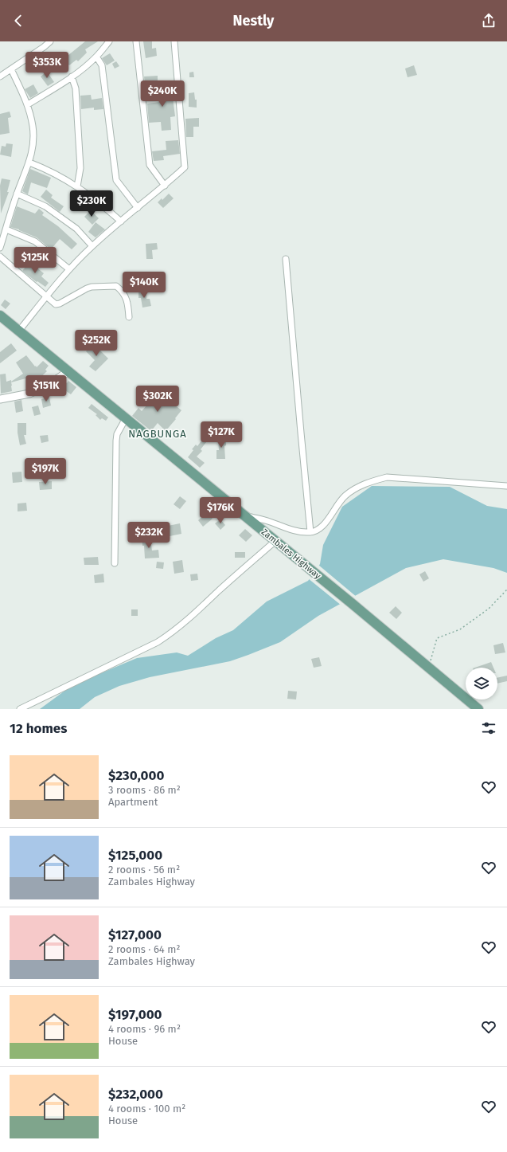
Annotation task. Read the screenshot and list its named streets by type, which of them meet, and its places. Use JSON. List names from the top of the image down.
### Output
{
  "streets": {
    "main road": ["Zambales Highway"]
  },
  "districts": ["NAGBUNGA"],
  "page": {
    "header": "Nestly",
    "price": [
      "$353K",
      "$240K",
      "$230K",
      "$125K",
      "$140K",
      "$252K",
      "$151K",
      "$302K",
      "$127K",
      "$197K",
      "$176K",
      "$232K"
    ],
    "heading": "12 homes",
    "list": [
      {
        "name": "$230,000",
        "note": "3 rooms · 86 m² · Apartment"
      },
      {
        "name": "$125,000",
        "note": "2 rooms · 56 m² · Zambales Highway"
      },
      {
        "name": "$127,000",
        "note": "2 rooms · 64 m² · Zambales Highway"
      },
      {
        "name": "$197,000",
        "note": "4 rooms · 96 m² · House"
      },
      {
        "name": "$232,000",
        "note": "4 rooms · 100 m² · House"
      }
    ]
  }
}
